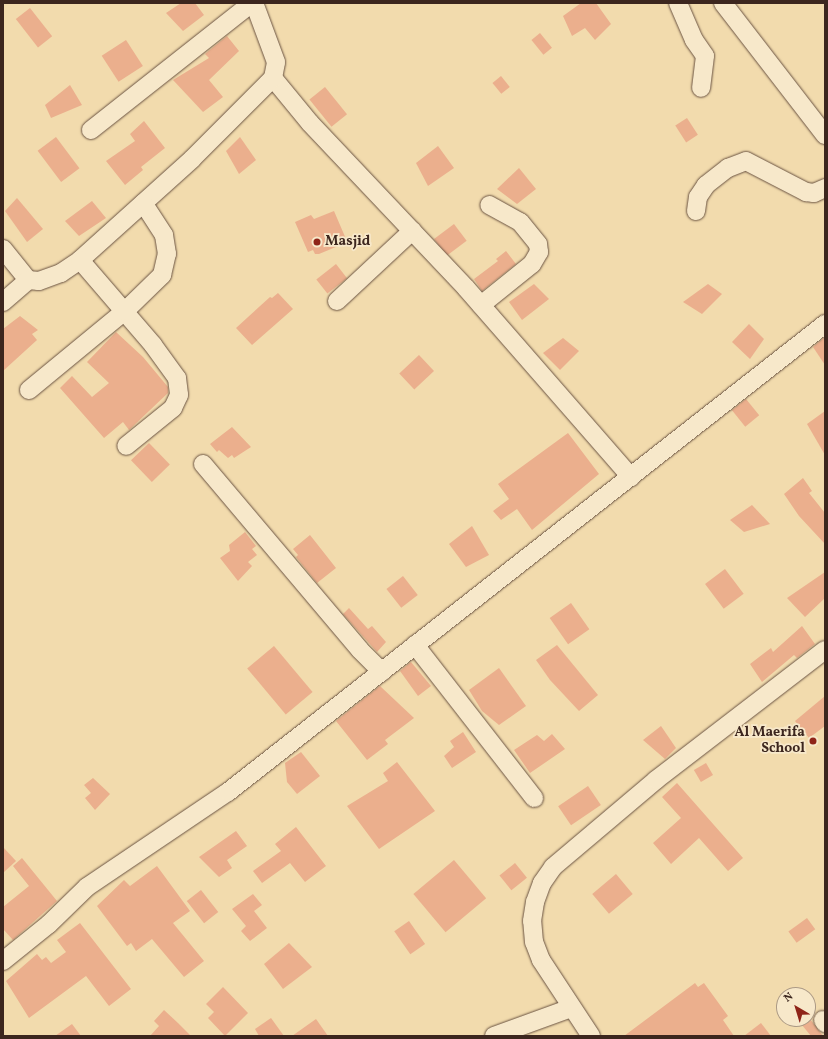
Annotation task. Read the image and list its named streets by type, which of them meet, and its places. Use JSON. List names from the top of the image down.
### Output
{
  "places": ["Masjid", "Al Maerifa School"],
  "north": "top left"
}
